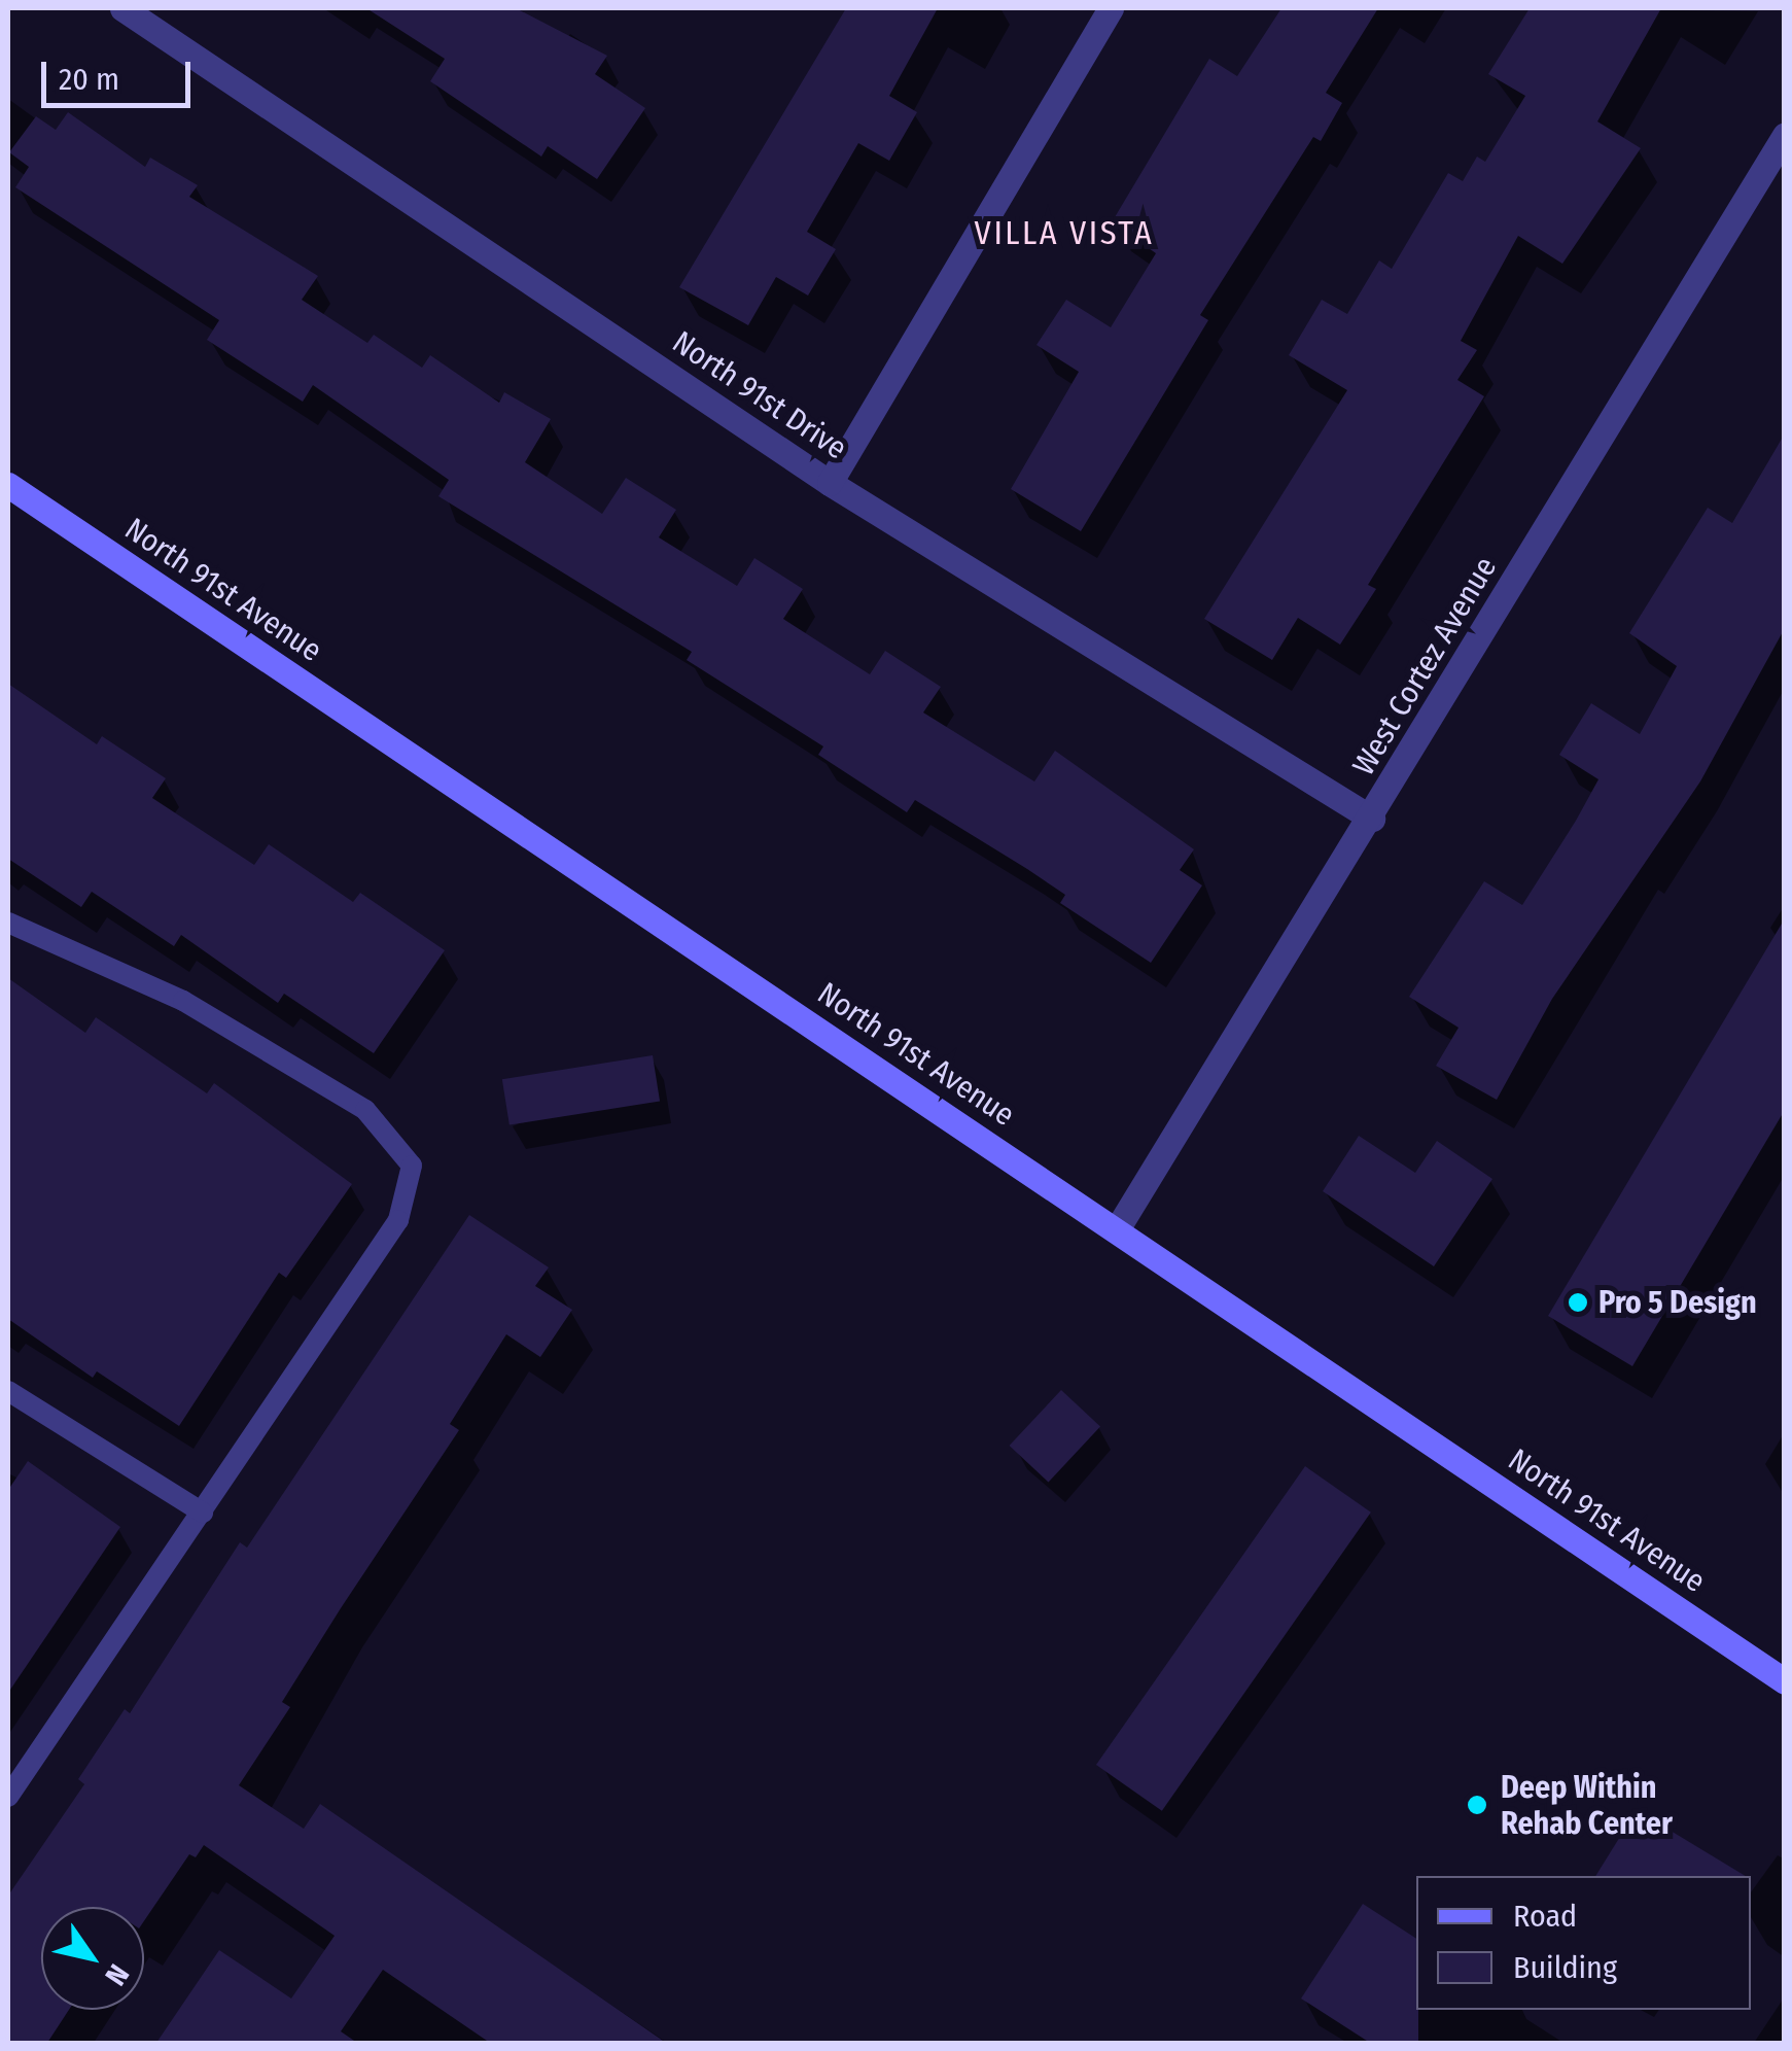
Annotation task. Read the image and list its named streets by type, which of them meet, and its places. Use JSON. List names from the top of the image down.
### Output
{
  "streets": {
    "main road": ["North 91st Avenue"],
    "street": ["North 91st Drive", "West Cortez Avenue"]
  },
  "crossings": [
    ["North 91st Drive", "West Cortez Avenue"],
    ["North 91st Avenue", "West Cortez Avenue"]
  ],
  "districts": ["VILLA VISTA"],
  "places": ["Pro 5 Design", "Deep Within Rehab Center"],
  "legend": ["Road", "Building"],
  "scale_bar": "20 m",
  "north": "bottom right"
}
